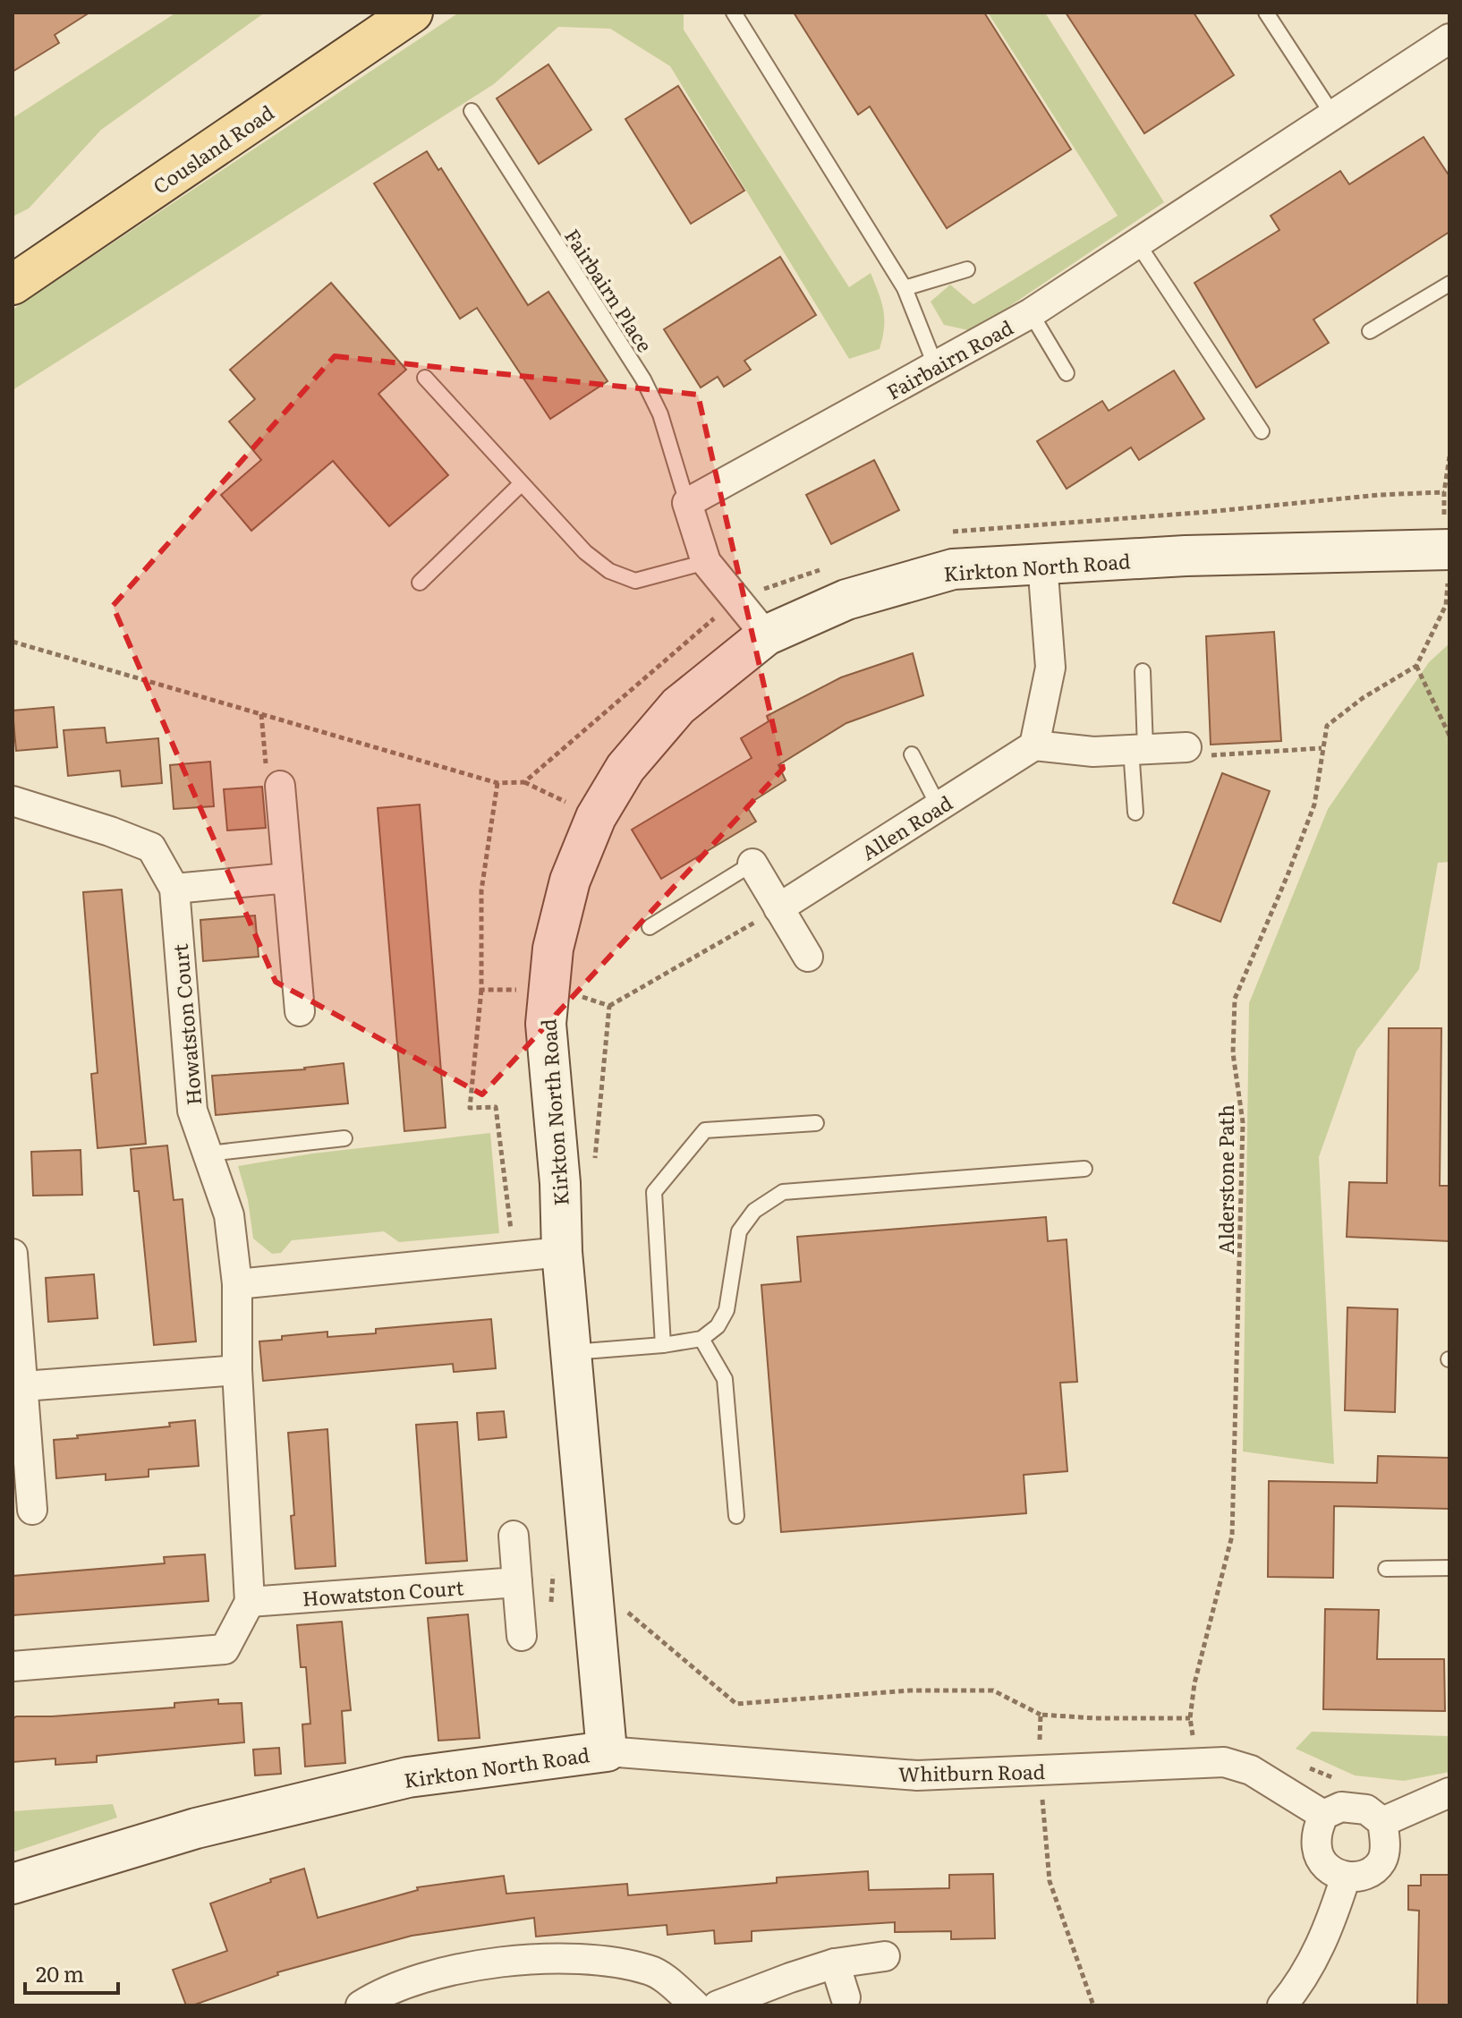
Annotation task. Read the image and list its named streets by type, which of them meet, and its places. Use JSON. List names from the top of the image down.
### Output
{
  "streets": {
    "main road": ["Cousland Road", "Kirkton North Road"],
    "street": [
      "Fairbairn Road",
      "Allen Road",
      "Howatston Court",
      "Whitburn Road"
    ],
    "lane": ["Fairbairn Place"],
    "path": ["Alderstone Path"]
  },
  "crossings": [
    ["Fairbairn Place", "Fairbairn Road"],
    ["Kirkton North Road", "Whitburn Road"],
    ["Alderstone Path", "Whitburn Road"]
  ],
  "scale_bar": "20 m"
}
